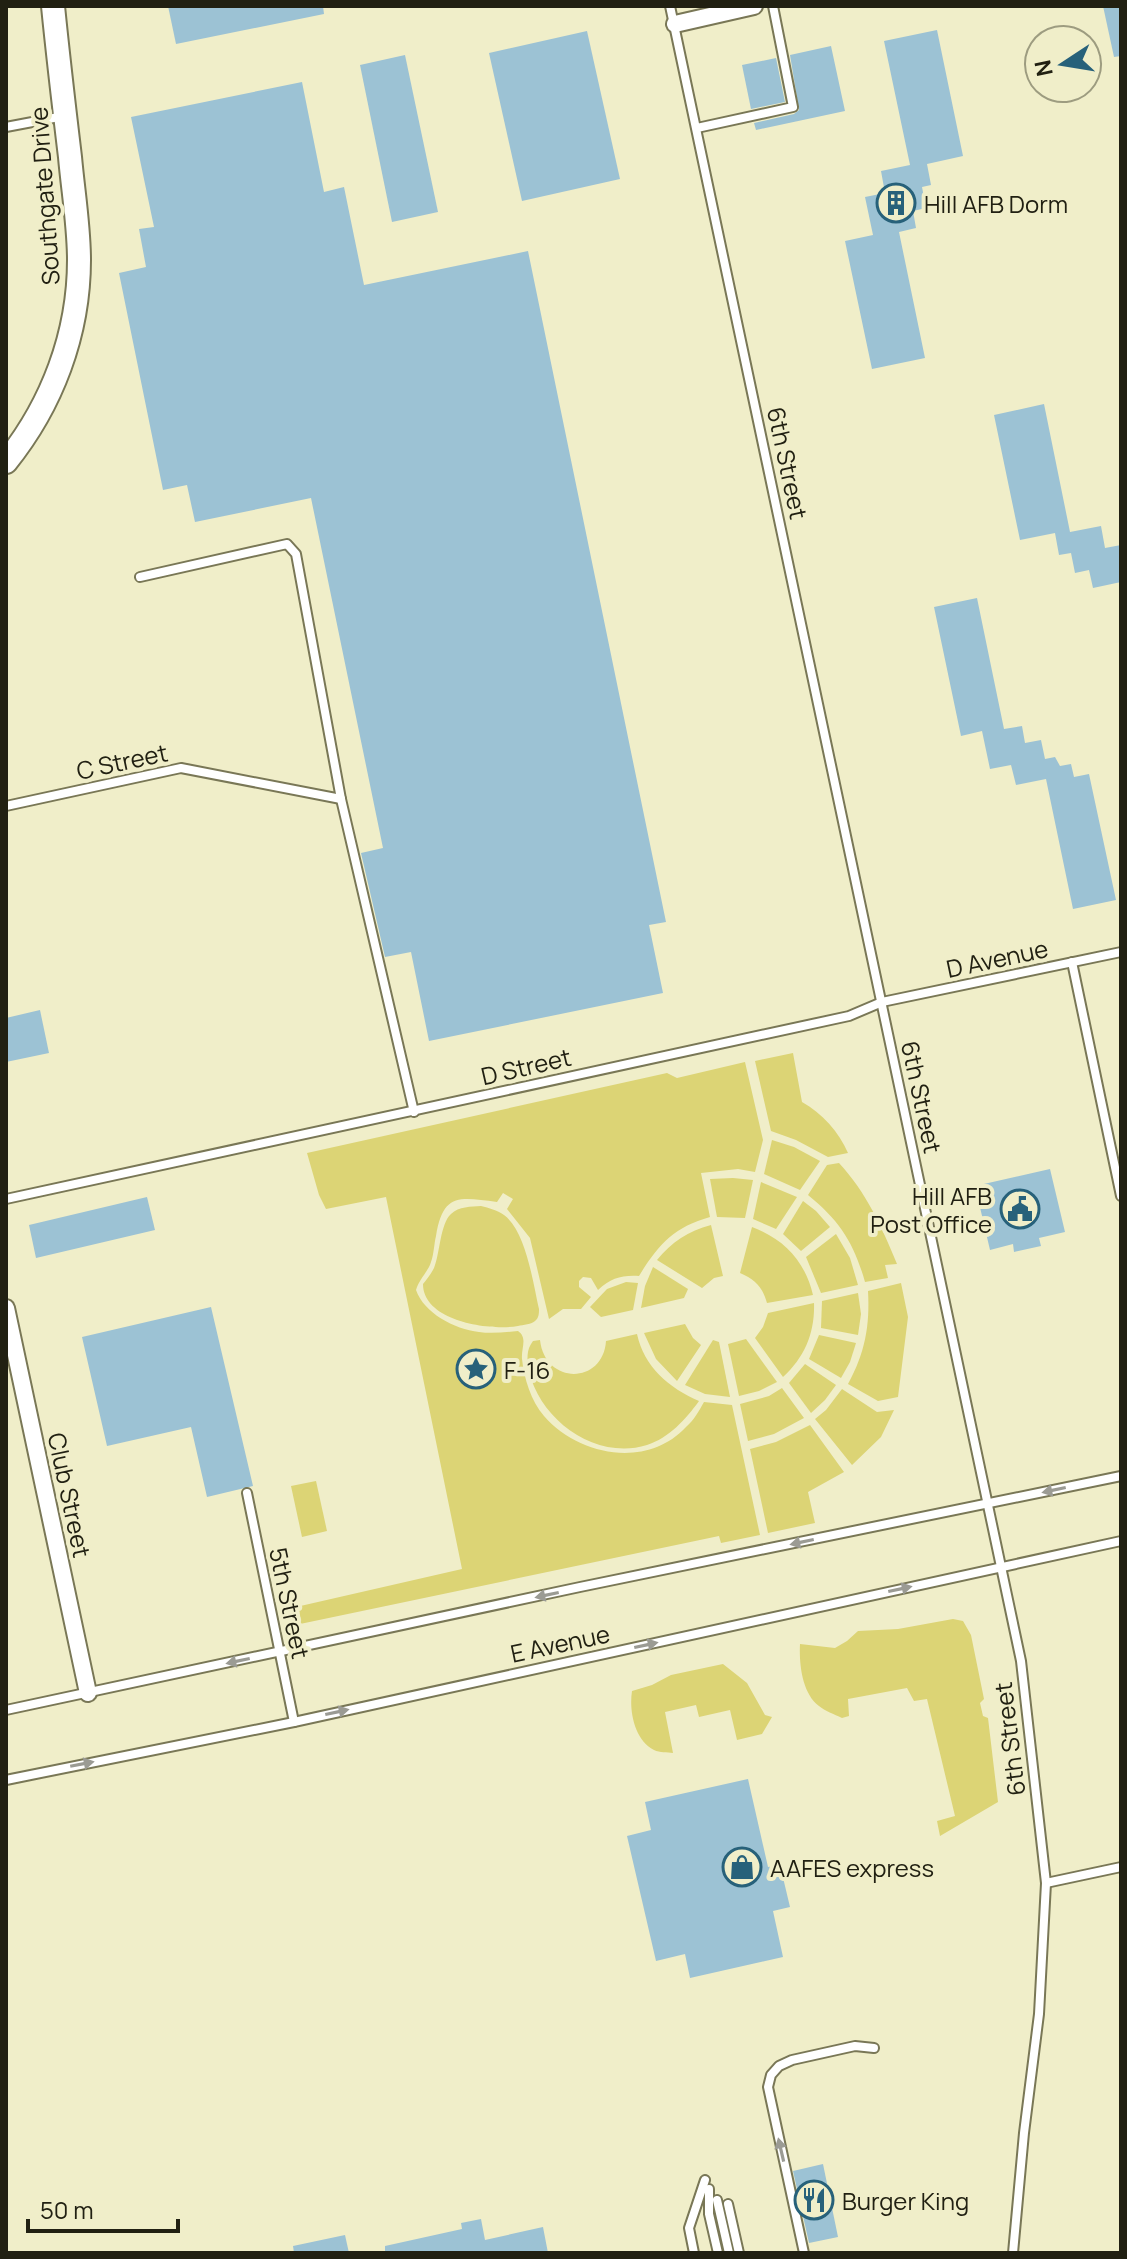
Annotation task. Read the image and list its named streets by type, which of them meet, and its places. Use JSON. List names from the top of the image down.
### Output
{
  "streets": {
    "main road": ["Southgate Drive"],
    "street": ["Club Street"],
    "lane": [
      "6th Street",
      "C Street",
      "D Avenue",
      "D Street",
      "5th Street",
      "E Avenue"
    ]
  },
  "crossings": [
    ["6th Street", "D Avenue"],
    ["6th Street", "D Street"],
    ["6th Street", "E Avenue"],
    ["D Avenue", "D Street"],
    ["Club Street", "E Avenue"],
    ["5th Street", "E Avenue"]
  ],
  "places": {
    "building": ["Hill AFB Dorm"],
    "public building": ["Hill AFB Post Office"],
    "place": ["F-16"],
    "shop": ["AAFES express"],
    "restaurant": ["Burger King"]
  },
  "scale_bar": "50 m",
  "north": "left"
}
